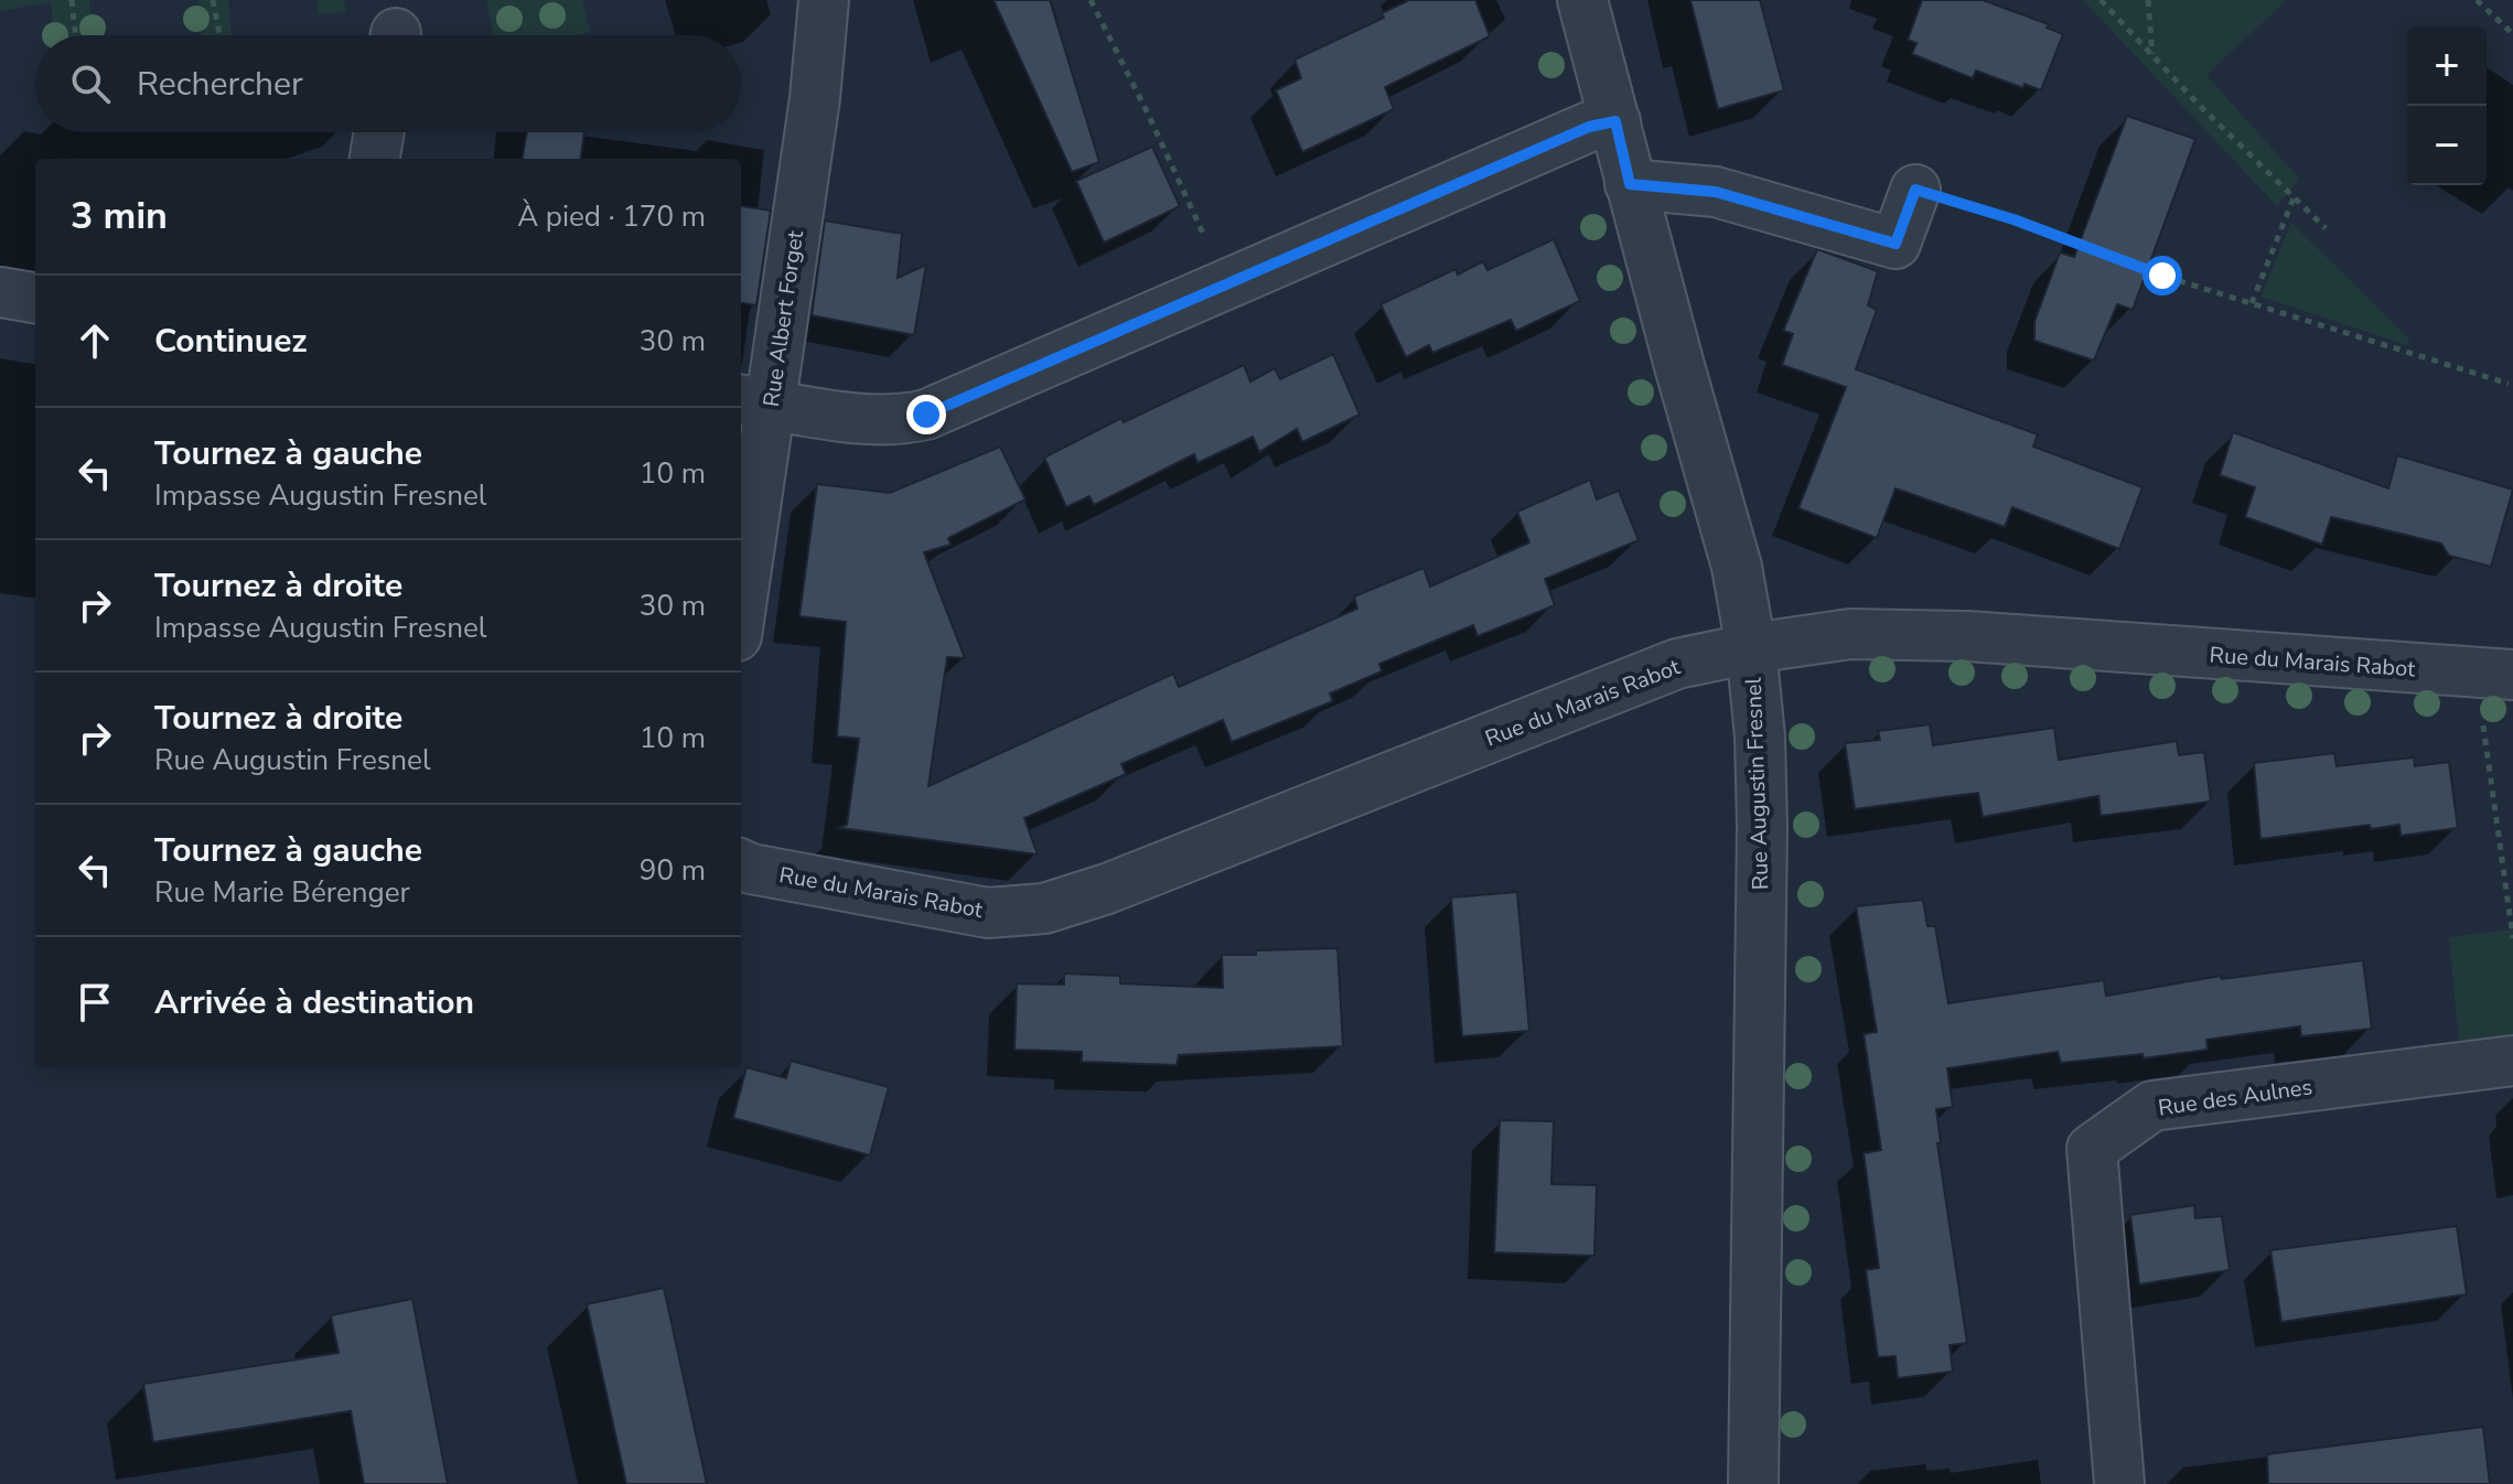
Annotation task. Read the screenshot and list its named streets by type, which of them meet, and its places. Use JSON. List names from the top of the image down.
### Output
{
  "streets": {
    "street": [
      "Rue Albert Forget",
      "Rue du Marais Rabot",
      "Rue Augustin Fresnel",
      "Rue des Aulnes"
    ]
  },
  "crossings": [
    ["Rue du Marais Rabot", "Rue Augustin Fresnel"]
  ],
  "page": {
    "map_buttons": ["+", "−"],
    "search": "Rechercher",
    "heading": ["3 min", "À pied · 170 m"],
    "list": [
      ["Continuez", "30 m"],
      ["Tournez à gauche", "Impasse Augustin Fresnel", "10 m"],
      ["Tournez à droite", "Impasse Augustin Fresnel", "30 m"],
      ["Tournez à droite", "Rue Augustin Fresnel", "10 m"],
      ["Tournez à gauche", "Rue Marie Bérenger", "90 m"],
      "Arrivée à destination"
    ]
  }
}
